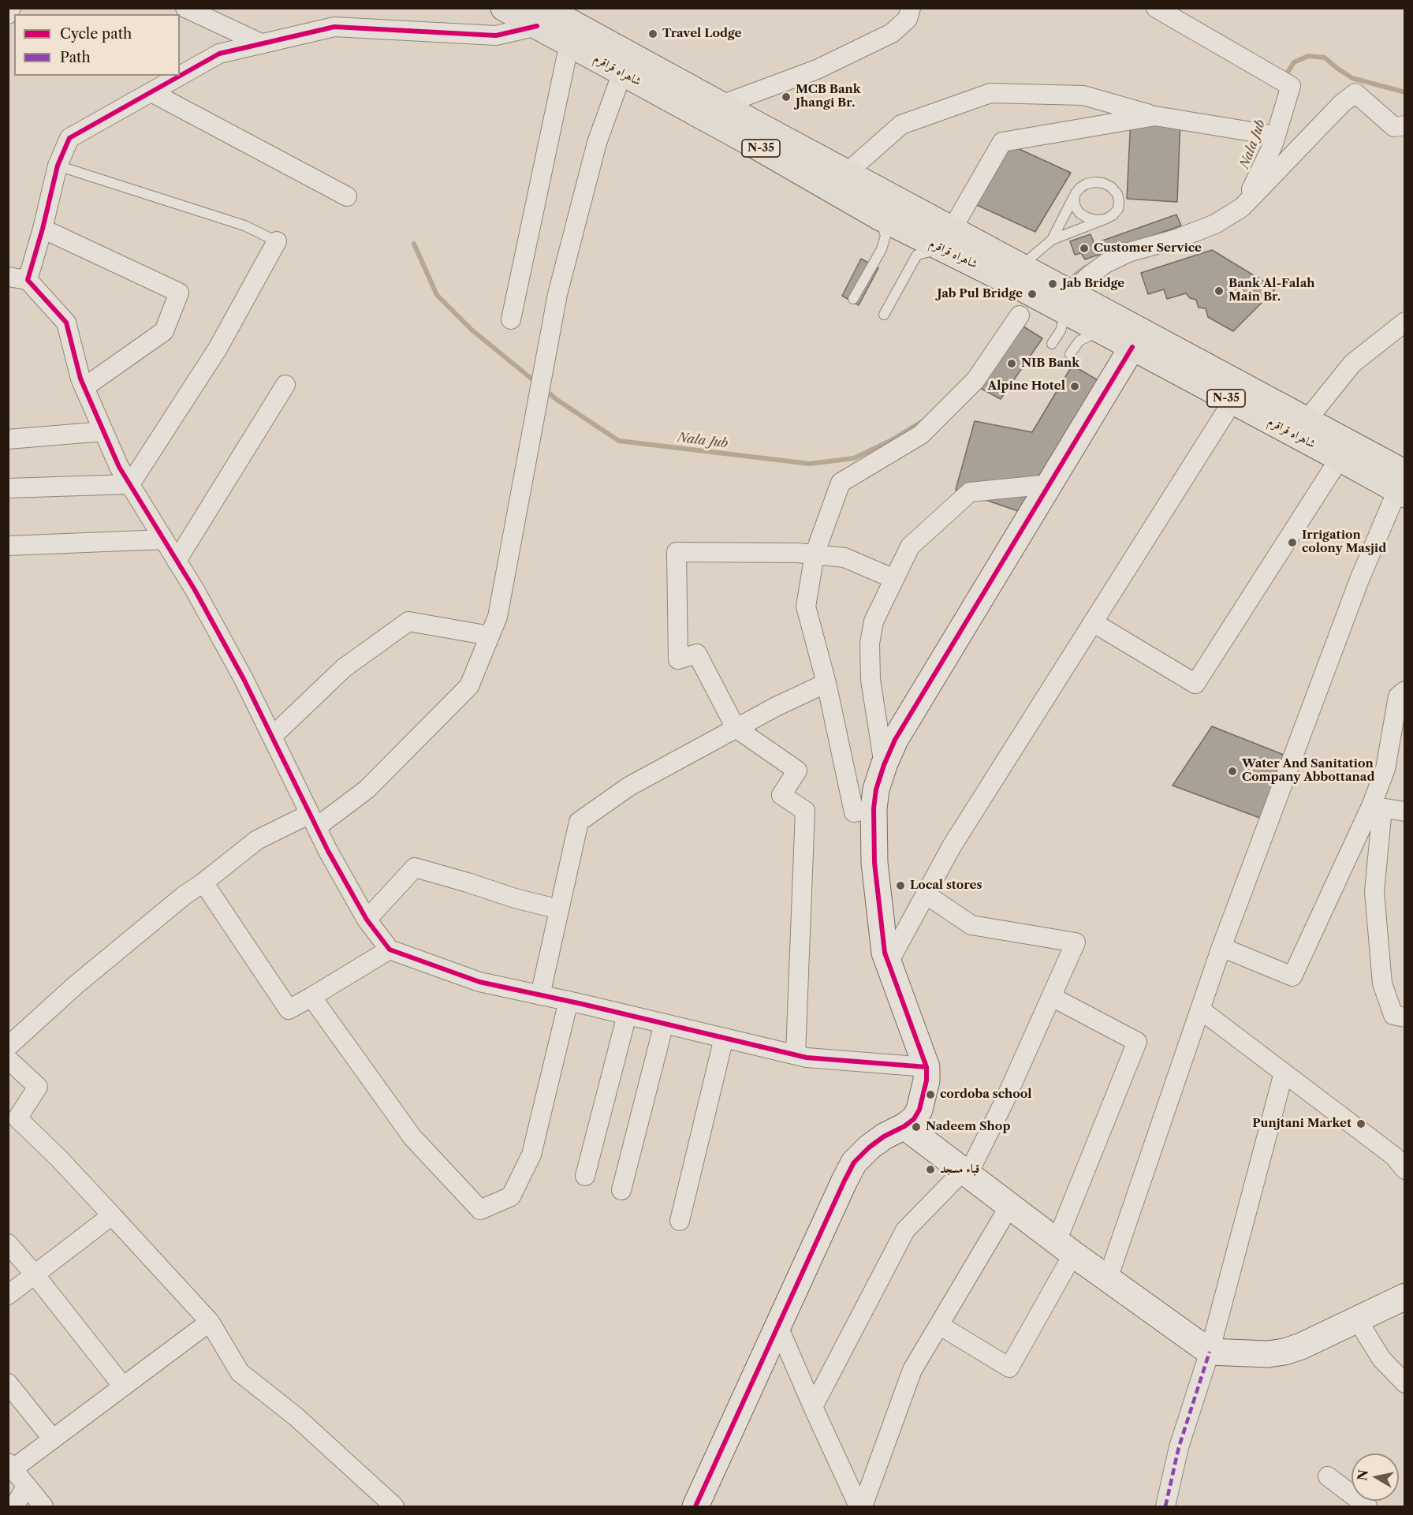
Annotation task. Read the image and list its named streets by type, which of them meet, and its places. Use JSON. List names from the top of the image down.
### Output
{
  "streets": {
    "highway": ["شاہراہ قراقرم", "N-35"]
  },
  "water": ["Nala Jub"],
  "places": [
    "Travel Lodge",
    "MCB Bank Jhangi Br.",
    "Customer Service",
    "Jab Bridge",
    "Bank Al-Falah Main Br.",
    "Jab Pul Bridge",
    "NIB Bank",
    "Alpine Hotel",
    "Irrigation colony Masjid",
    "Water And Sanitation Company Abbottanad",
    "Local stores",
    "cordoba school",
    "Punjtani Market",
    "Nadeem Shop",
    "قباء مسجد"
  ],
  "legend": ["Cycle path", "Path"],
  "north": "left"
}
